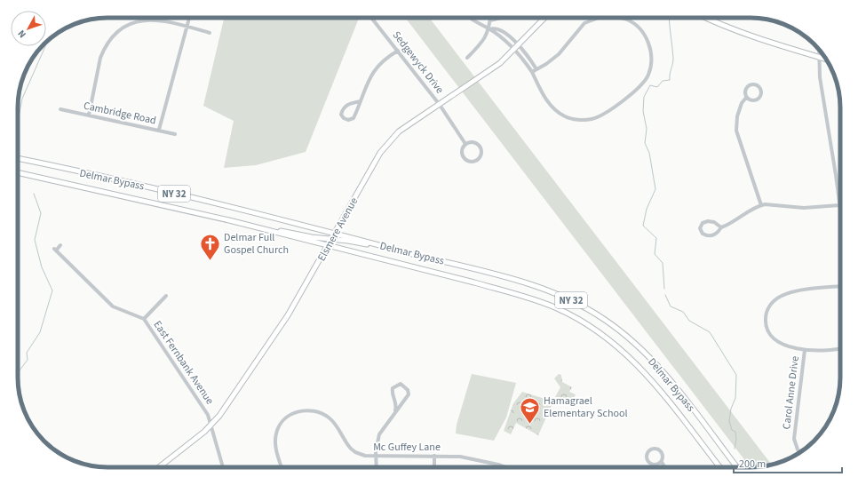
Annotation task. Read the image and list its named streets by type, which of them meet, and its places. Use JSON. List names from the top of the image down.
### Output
{
  "streets": {
    "main road": ["Delmar Bypass", "NY 32", "Elsmere Avenue"],
    "street": [
      "Sedgewyck Drive",
      "Cambridge Road",
      "East Fernbank Avenue",
      "Carol Anne Drive",
      "Mc Guffey Lane"
    ]
  },
  "crossings": [
    ["Sedgewyck Drive", "Elsmere Avenue"],
    ["Delmar Bypass", "Elsmere Avenue"],
    ["Elsmere Avenue", "East Fernbank Avenue"]
  ],
  "places": {
    "church": ["Delmar Full Gospel Church"],
    "school or university": ["Hamagrael Elementary School"]
  },
  "scale_bar": "200 m",
  "north": "bottom left"
}
